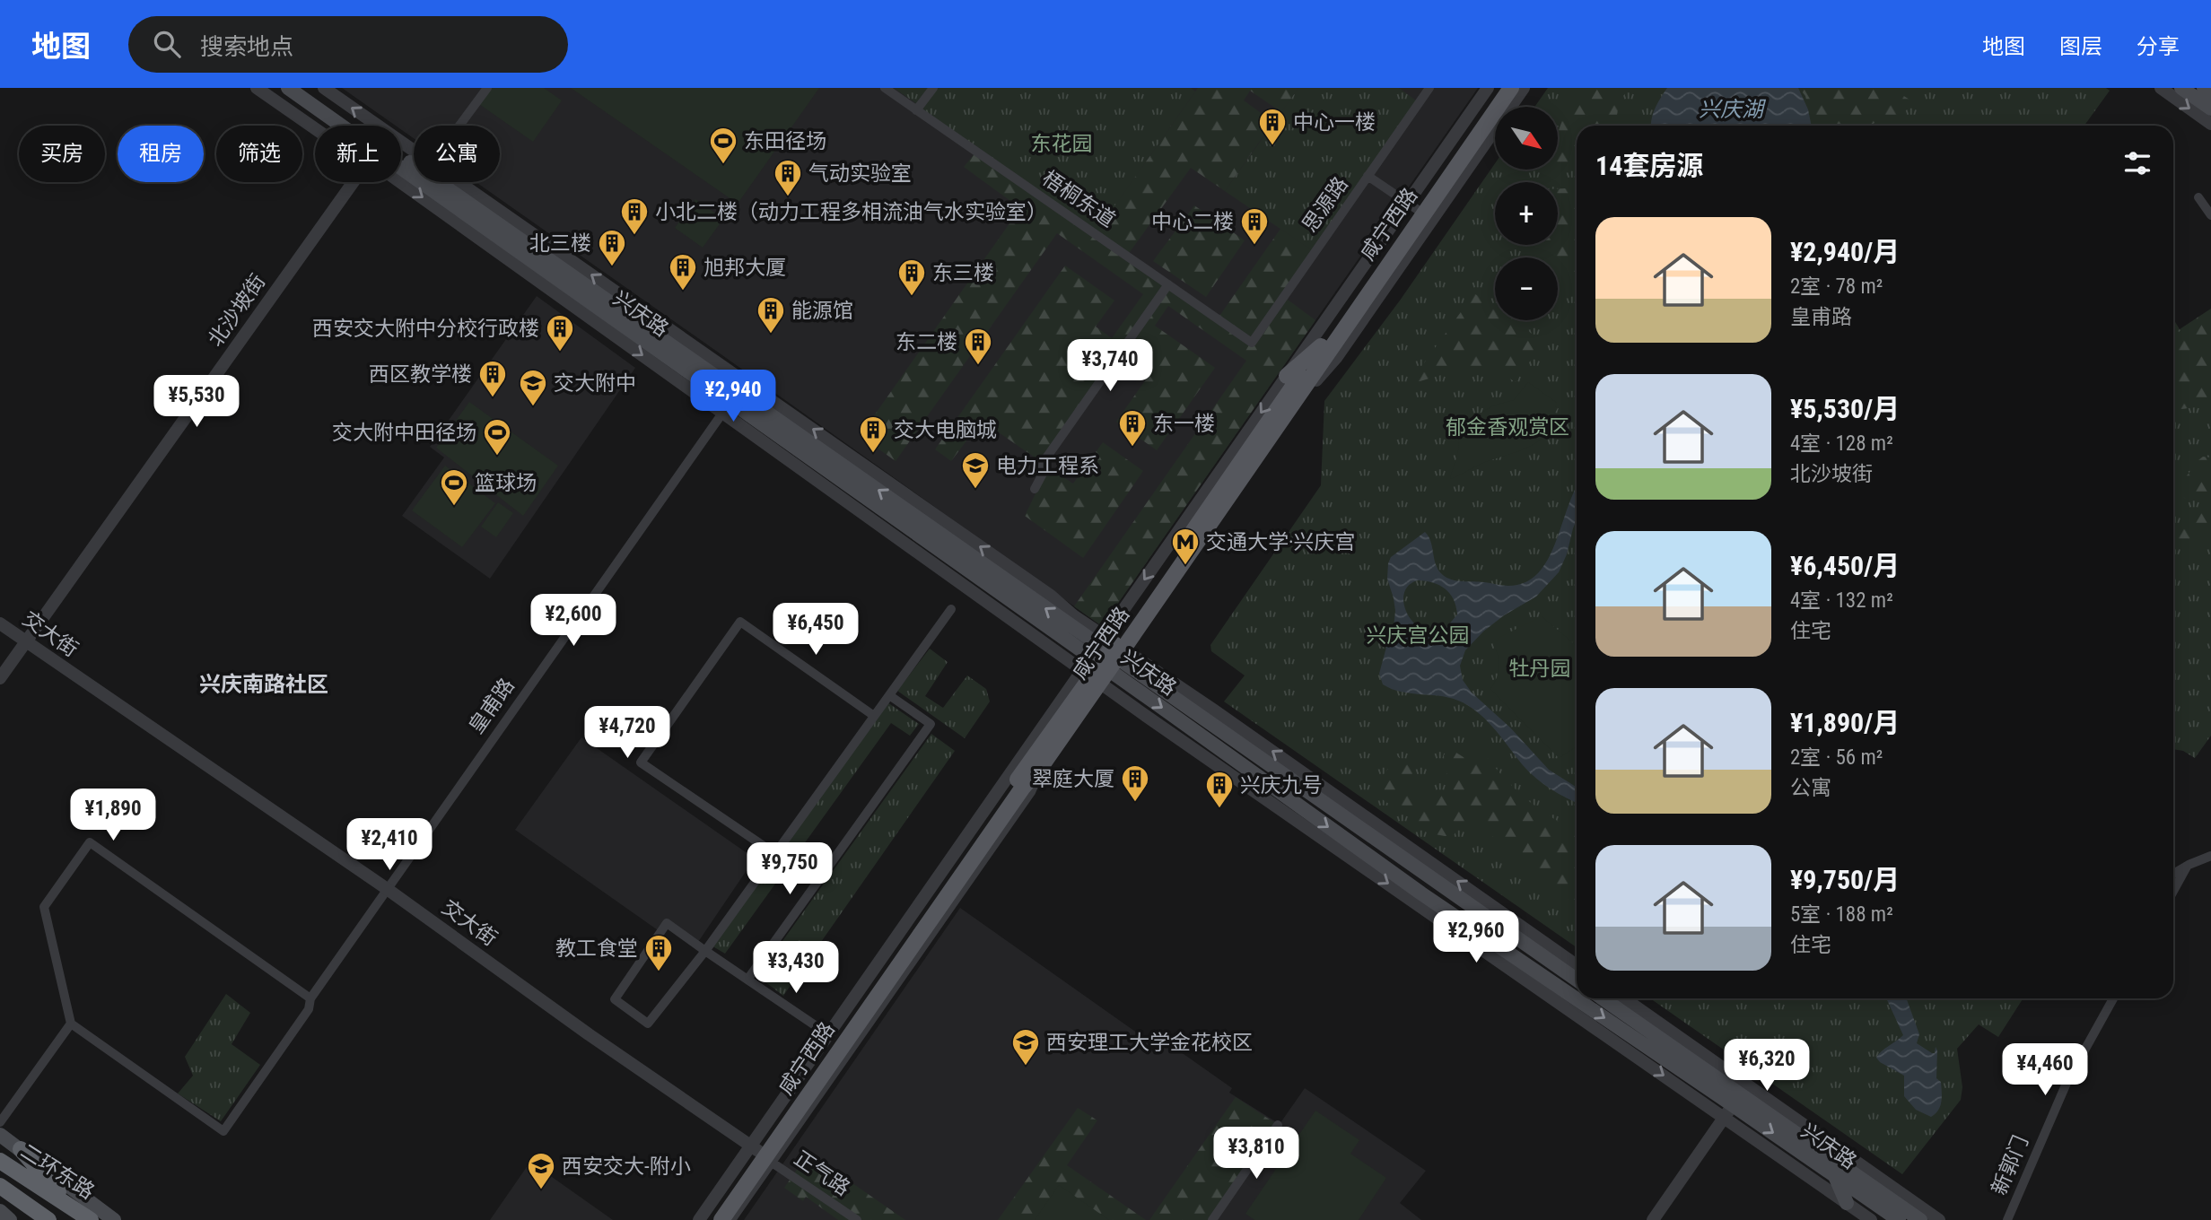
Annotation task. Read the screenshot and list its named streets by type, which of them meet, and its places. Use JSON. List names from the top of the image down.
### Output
{
  "streets": {
    "highway": ["二环东路"],
    "main road": ["咸宁西路", "兴庆路"],
    "street": [
      "梧桐东道",
      "思源路",
      "北沙坡街",
      "交大街",
      "皇甫路",
      "新郭门",
      "正气路"
    ]
  },
  "crossings": [
    ["梧桐东道", "思源路"],
    ["咸宁西路", "兴庆路"],
    ["咸宁西路", "交大街"],
    ["咸宁西路", "正气路"],
    ["北沙坡街", "交大街"],
    ["兴庆路", "皇甫路"],
    ["交大街", "皇甫路"],
    ["交大街", "正气路"]
  ],
  "districts": ["兴庆南路社区"],
  "water": ["兴庆湖"],
  "parks": [
    "东花园",
    "郁金香观赏区",
    "兴庆宫公园",
    "牡丹园"
  ],
  "places": {
    "building": [
      "中心一楼",
      "气动实验室",
      "小北二楼（动力工程多相流油气水实验室）",
      "中心二楼",
      "北三楼",
      "旭邦大厦",
      "东三楼",
      "能源馆",
      "西安交大附中分校行政楼",
      "东二楼",
      "西区教学楼",
      "东一楼",
      "交大电脑城",
      "翠庭大厦",
      "兴庆九号",
      "教工食堂"
    ],
    "sports": ["东田径场", "交大附中田径场", "篮球场"],
    "school or university": [
      "交大附中",
      "电力工程系",
      "西安理工大学金花校区",
      "西安交大-附小"
    ],
    "metro station": ["交通大学·兴庆宫"]
  },
  "north": "bottom right",
  "page": {
    "header": "地图",
    "search": "搜索地点",
    "nav": ["地图", "图层", "分享"],
    "map_buttons": ["+", "−"],
    "chip": [
      "买房",
      "租房",
      "筛选",
      "新上",
      "公寓"
    ],
    "heading": "14套房源",
    "list": [
      {
        "name": "¥2,940/月",
        "note": "2室 · 78 m² · 皇甫路"
      },
      {
        "name": "¥5,530/月",
        "note": "4室 · 128 m² · 北沙坡街"
      },
      {
        "name": "¥6,450/月",
        "note": "4室 · 132 m² · 住宅"
      },
      {
        "name": "¥1,890/月",
        "note": "2室 · 56 m² · 公寓"
      },
      {
        "name": "¥9,750/月",
        "note": "5室 · 188 m² · 住宅"
      }
    ],
    "price": [
      "¥3,740",
      "¥2,940",
      "¥5,530",
      "¥2,600",
      "¥6,450",
      "¥4,720",
      "¥1,890",
      "¥2,410",
      "¥9,750",
      "¥2,960",
      "¥3,430",
      "¥6,320",
      "¥4,460",
      "¥3,810"
    ]
  }
}
